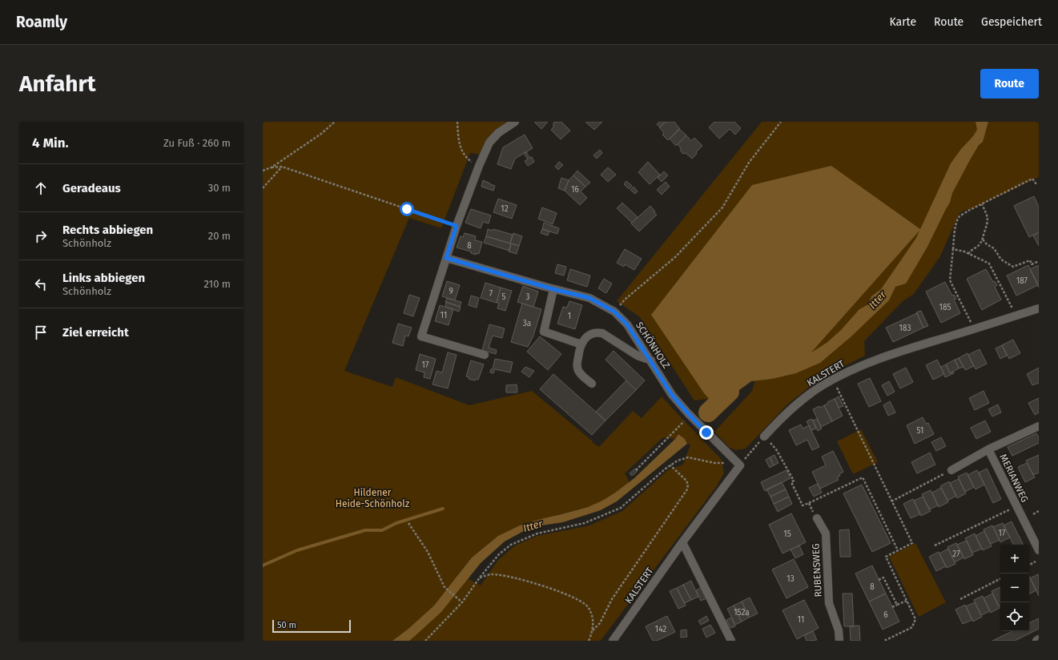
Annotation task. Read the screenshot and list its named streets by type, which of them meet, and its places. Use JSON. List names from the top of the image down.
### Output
{
  "streets": {
    "street": [
      "SCHÖNHOLZ",
      "KALSTERT",
      "MERIANWEG",
      "RUBENSWEG"
    ]
  },
  "crossings": [
    ["SCHÖNHOLZ", "KALSTERT"]
  ],
  "water": ["Itter"],
  "parks": ["Hildener Heide-Schönholz"],
  "house_numbers": [
    "16",
    "12",
    "8",
    "187",
    "9",
    "7",
    "5",
    "3",
    "185",
    "11",
    "1",
    "3a",
    "183",
    "17",
    "51",
    "17",
    "15",
    "27",
    "13",
    "8",
    "152a",
    "6",
    "11",
    "142"
  ],
  "scale_bar": "50 m",
  "page": {
    "header": "Roamly",
    "nav": ["Karte", "Route", "Gespeichert"],
    "buttons": "Route",
    "title": "Anfahrt",
    "heading": ["4 Min.", "Zu Fuß · 260 m"],
    "list": [
      ["Geradeaus", "30 m"],
      ["Rechts abbiegen", "Schönholz", "20 m"],
      ["Links abbiegen", "Schönholz", "210 m"],
      "Ziel erreicht"
    ],
    "map_buttons": ["+", "−"],
    "scale": "50 m"
  }
}
